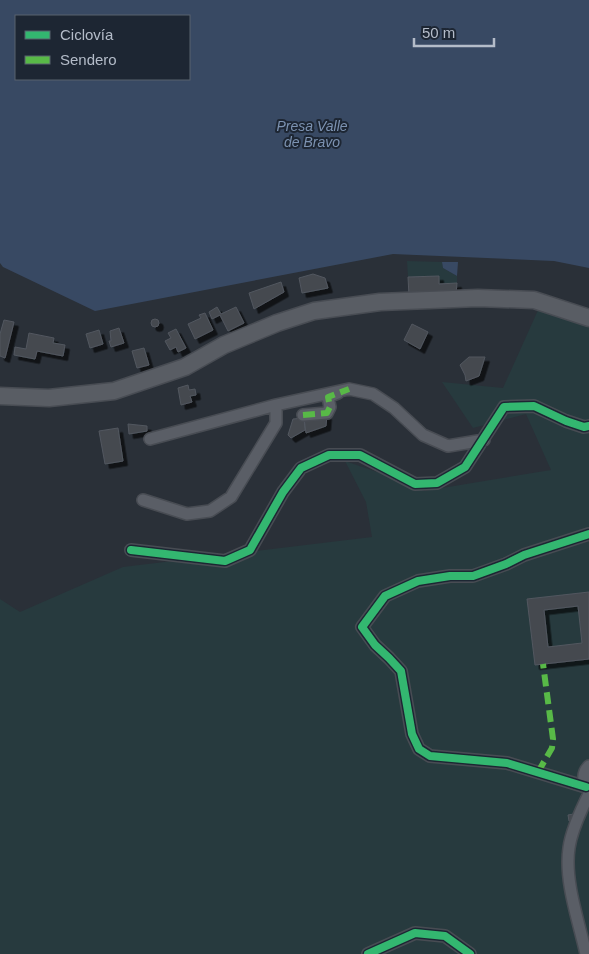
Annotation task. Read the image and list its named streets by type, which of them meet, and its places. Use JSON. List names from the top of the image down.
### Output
{
  "water": ["Presa Valle de Bravo"],
  "legend": ["Ciclovía", "Sendero"],
  "scale_bar": "50 m"
}
